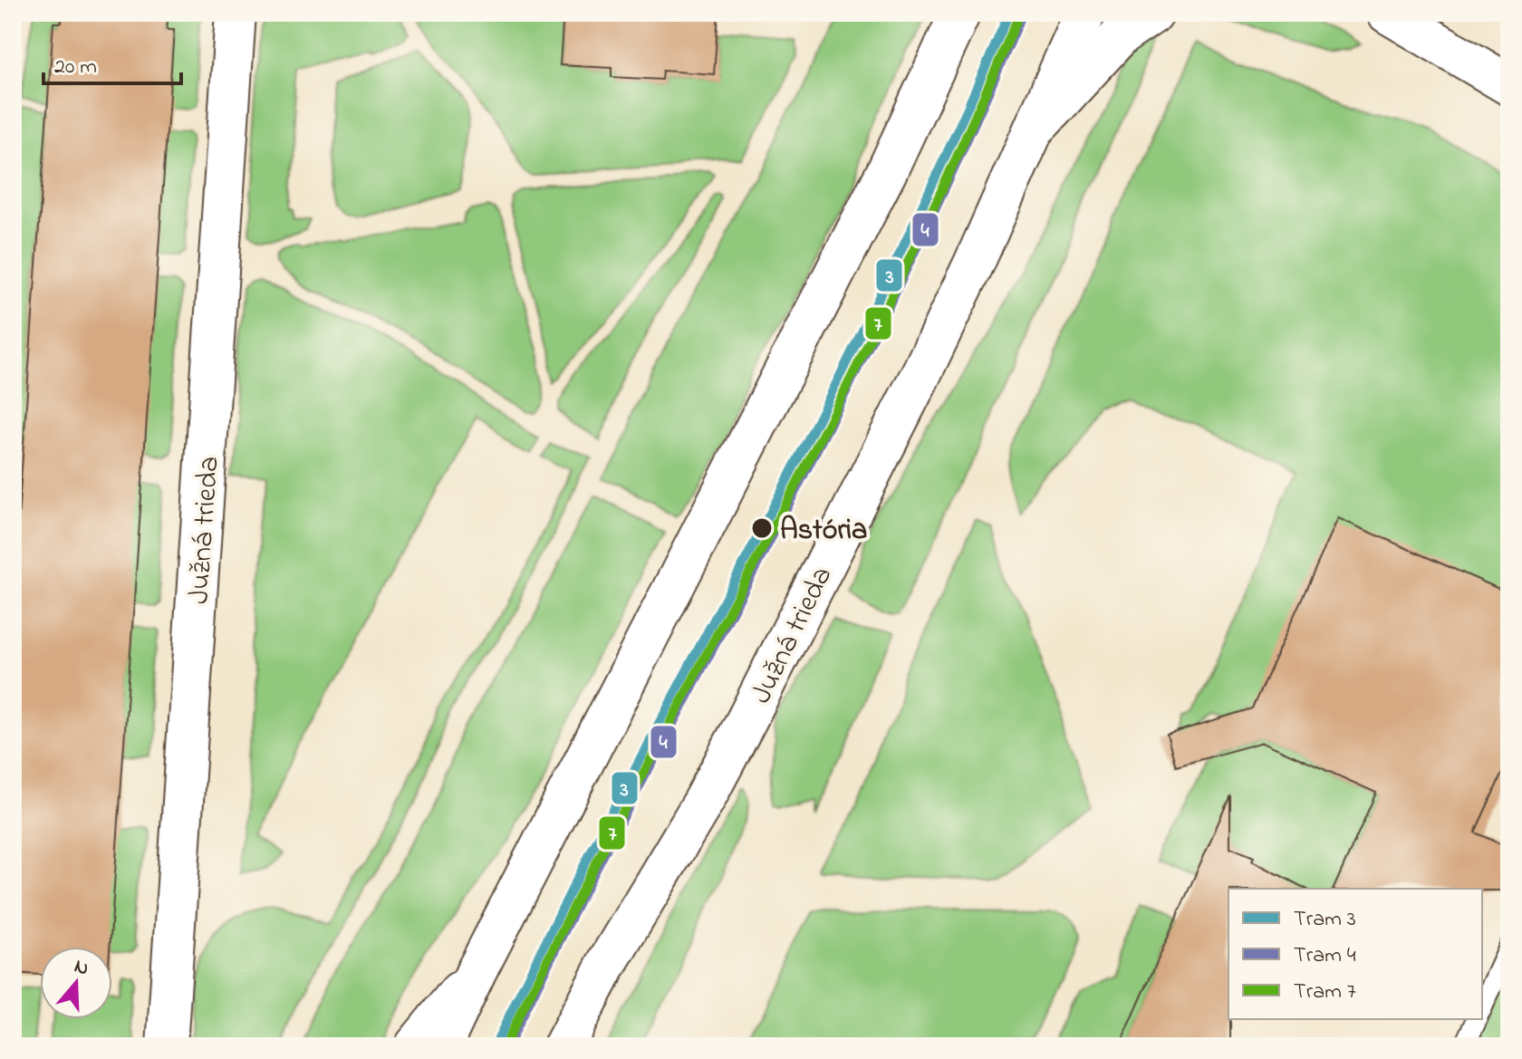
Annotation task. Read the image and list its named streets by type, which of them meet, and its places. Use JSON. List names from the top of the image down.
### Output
{
  "streets": {
    "street": ["Južná trieda"]
  },
  "places": ["Astória"],
  "lines": ["tram line 3", "tram line 7", "tram line 4"],
  "legend": ["Tram 3", "Tram 4", "Tram 7"],
  "scale_bar": "20 m",
  "north": "top"
}
